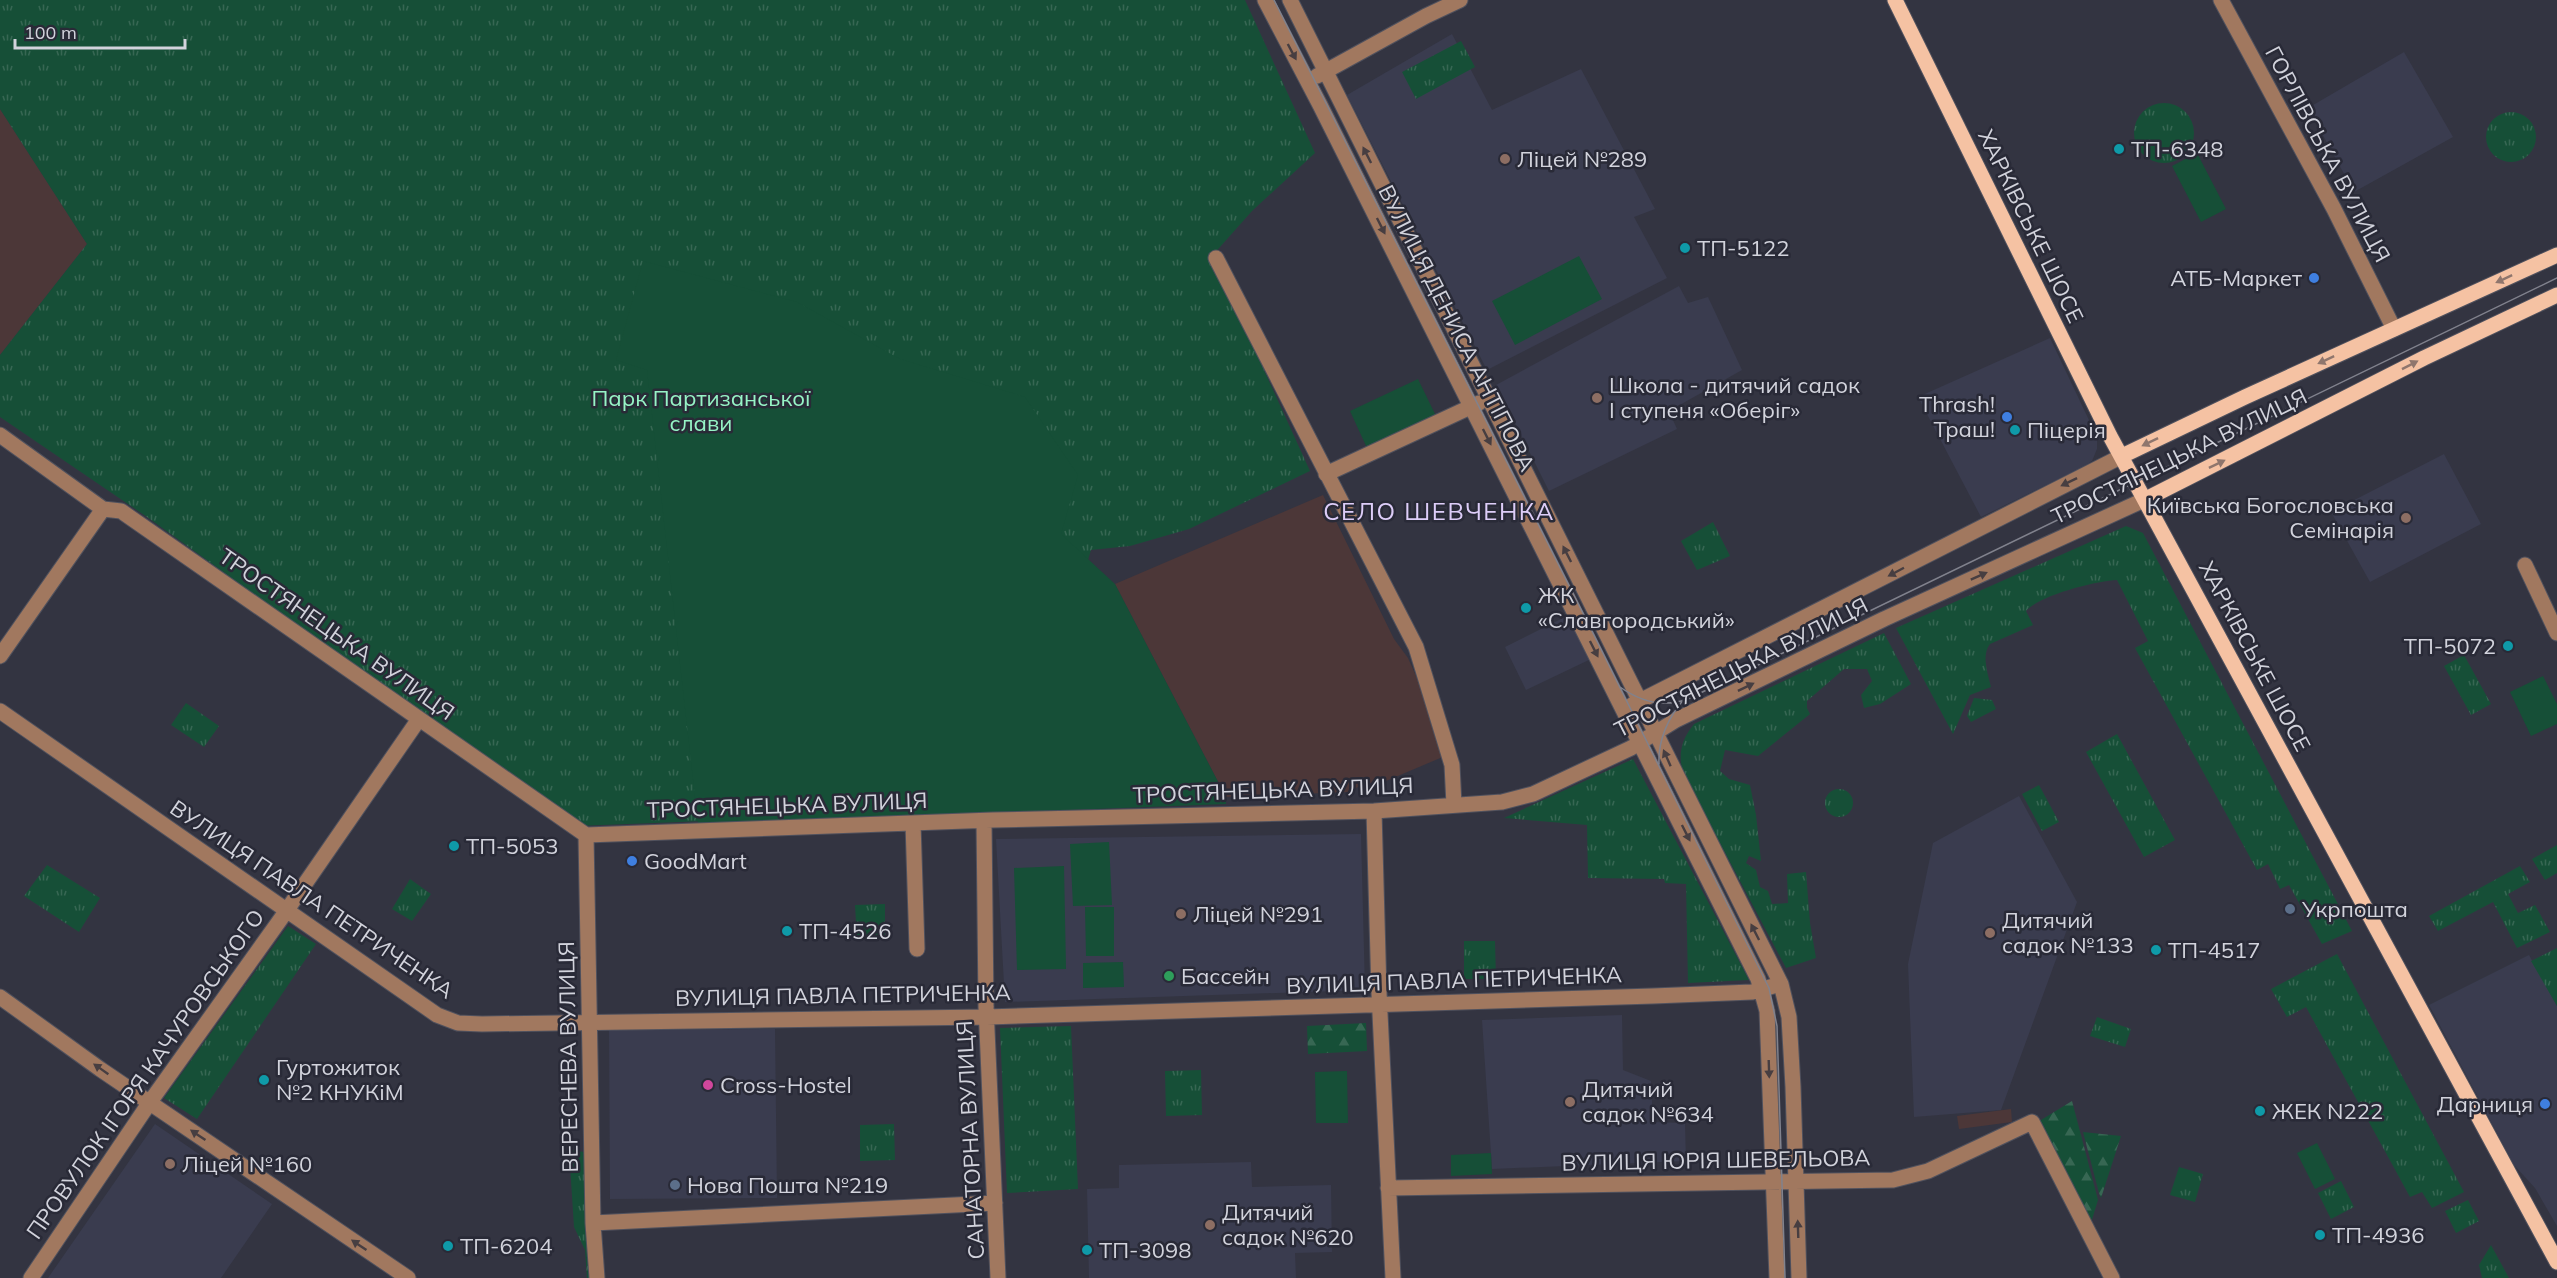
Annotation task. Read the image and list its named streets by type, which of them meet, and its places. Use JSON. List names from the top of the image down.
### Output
{
  "streets": {
    "main road": ["ХАРКІВСЬКЕ ШОСЕ", "ТРОСТЯНЕЦЬКА ВУЛИЦЯ"],
    "street": [
      "ГОРЛІВСЬКА ВУЛИЦЯ",
      "ВУЛИЦЯ ДЕНИСА АНТІПОВА",
      "ВУЛИЦЯ ПАВЛА ПЕТРИЧЕНКА",
      "ВЕРЕСНЕВА ВУЛИЦЯ",
      "ПРОВУЛОК ІГОРЯ КАЧУРОВСЬКОГО",
      "САНАТОРНА ВУЛИЦЯ",
      "ВУЛИЦЯ ЮРІЯ ШЕВЕЛЬОВА"
    ]
  },
  "crossings": [
    ["ГОРЛІВСЬКА ВУЛИЦЯ", "ТРОСТЯНЕЦЬКА ВУЛИЦЯ"],
    ["ХАРКІВСЬКЕ ШОСЕ", "ТРОСТЯНЕЦЬКА ВУЛИЦЯ"],
    ["ВУЛИЦЯ ДЕНИСА АНТІПОВА", "ТРОСТЯНЕЦЬКА ВУЛИЦЯ"],
    ["ВУЛИЦЯ ДЕНИСА АНТІПОВА", "ВУЛИЦЯ ПАВЛА ПЕТРИЧЕНКА"],
    ["ВУЛИЦЯ ДЕНИСА АНТІПОВА", "ВУЛИЦЯ ЮРІЯ ШЕВЕЛЬОВА"],
    ["ТРОСТЯНЕЦЬКА ВУЛИЦЯ", "ВЕРЕСНЕВА ВУЛИЦЯ"],
    ["ТРОСТЯНЕЦЬКА ВУЛИЦЯ", "ПРОВУЛОК ІГОРЯ КАЧУРОВСЬКОГО"],
    ["ТРОСТЯНЕЦЬКА ВУЛИЦЯ", "САНАТОРНА ВУЛИЦЯ"],
    ["ВУЛИЦЯ ПАВЛА ПЕТРИЧЕНКА", "ВЕРЕСНЕВА ВУЛИЦЯ"],
    ["ВУЛИЦЯ ПАВЛА ПЕТРИЧЕНКА", "ПРОВУЛОК ІГОРЯ КАЧУРОВСЬКОГО"],
    ["ВУЛИЦЯ ПАВЛА ПЕТРИЧЕНКА", "САНАТОРНА ВУЛИЦЯ"]
  ],
  "districts": ["СЕЛО ШЕВЧЕНКА"],
  "parks": ["Парк Партизанської слави"],
  "places": [
    "ТП-6348",
    "Ліцей №289",
    "ТП-5122",
    "АТБ-Маркет",
    "Школа - дитячий садок І ступеня «Оберіг»",
    "Thrash! Траш!",
    "Піцерія",
    "Київська Богословська Семінарія",
    "ЖК «Славгородський»",
    "ТП-5072",
    "ТП-5053",
    "GoodMart",
    "Укрпошта",
    "Ліцей №291",
    "ТП-4526",
    "Дитячий садок №133",
    "ТП-4517",
    "Бассейн",
    "Гуртожиток №2 КНУКіМ",
    "Cross-Hostel",
    "Дитячий садок №634",
    "Дарниця",
    "ЖЕК N222",
    "Ліцей №160",
    "Нова Пошта №219",
    "Дитячий садок №620",
    "ТП-4936",
    "ТП-6204",
    "ТП-3098"
  ],
  "scale_bar": "100 m"
}
